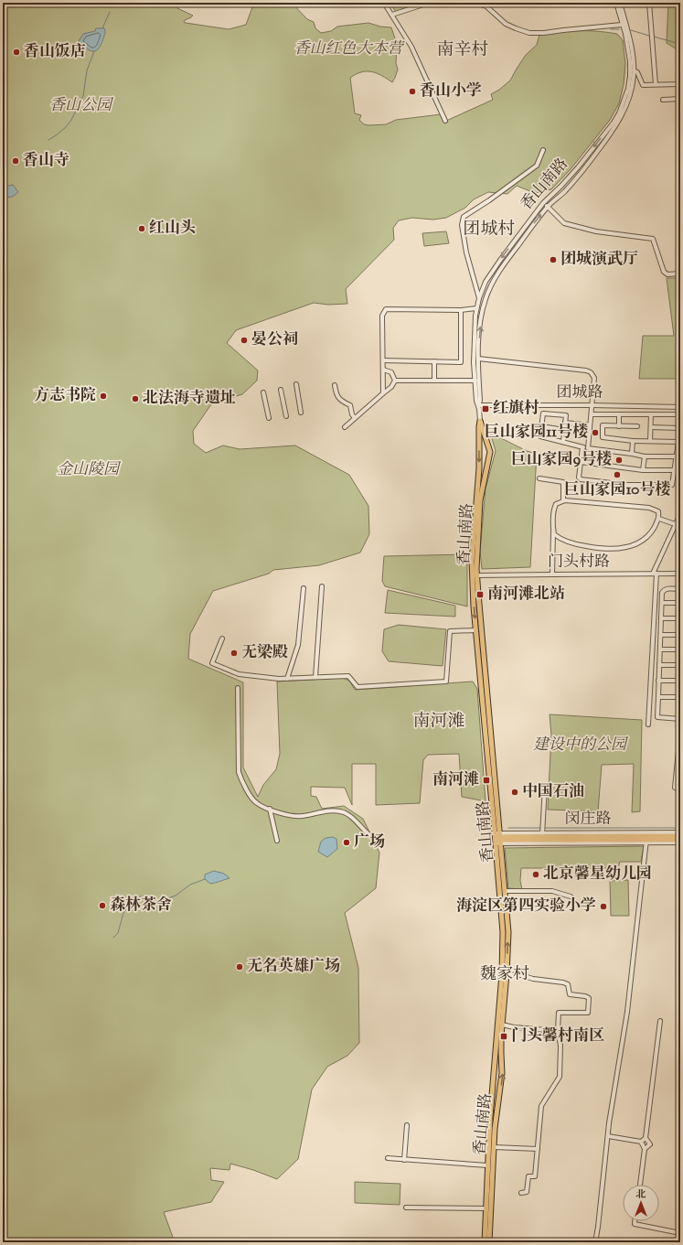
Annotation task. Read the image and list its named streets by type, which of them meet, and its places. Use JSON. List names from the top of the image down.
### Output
{
  "streets": {
    "main road": ["香山南路", "闵庄路"],
    "street": ["团城路", "门头村路"]
  },
  "crossings": [
    ["香山南路", "团城路"],
    ["香山南路", "门头村路"],
    ["香山南路", "闵庄路"]
  ],
  "districts": [
    "南辛村",
    "团城村",
    "南河滩",
    "魏家村"
  ],
  "parks": [
    "香山红色大本营",
    "香山公园",
    "金山陵园",
    "建设中的公园"
  ],
  "places": {
    "other": [
      "香山饭店",
      "香山小学",
      "香山寺",
      "红山头",
      "团城演武厅",
      "晏公祠",
      "方志书院",
      "北法海寺遗址",
      "巨山家园11号楼",
      "巨山家园9号楼",
      "巨山家园10号楼",
      "无梁殿",
      "中国石油",
      "广场",
      "北京馨星幼儿园",
      "森林茶舍",
      "海淀区第四实验小学",
      "无名英雄广场"
    ],
    "transit": [
      "红旗村",
      "南河滩北站",
      "南河滩",
      "门头馨村南区"
    ]
  },
  "north": "top"
}
